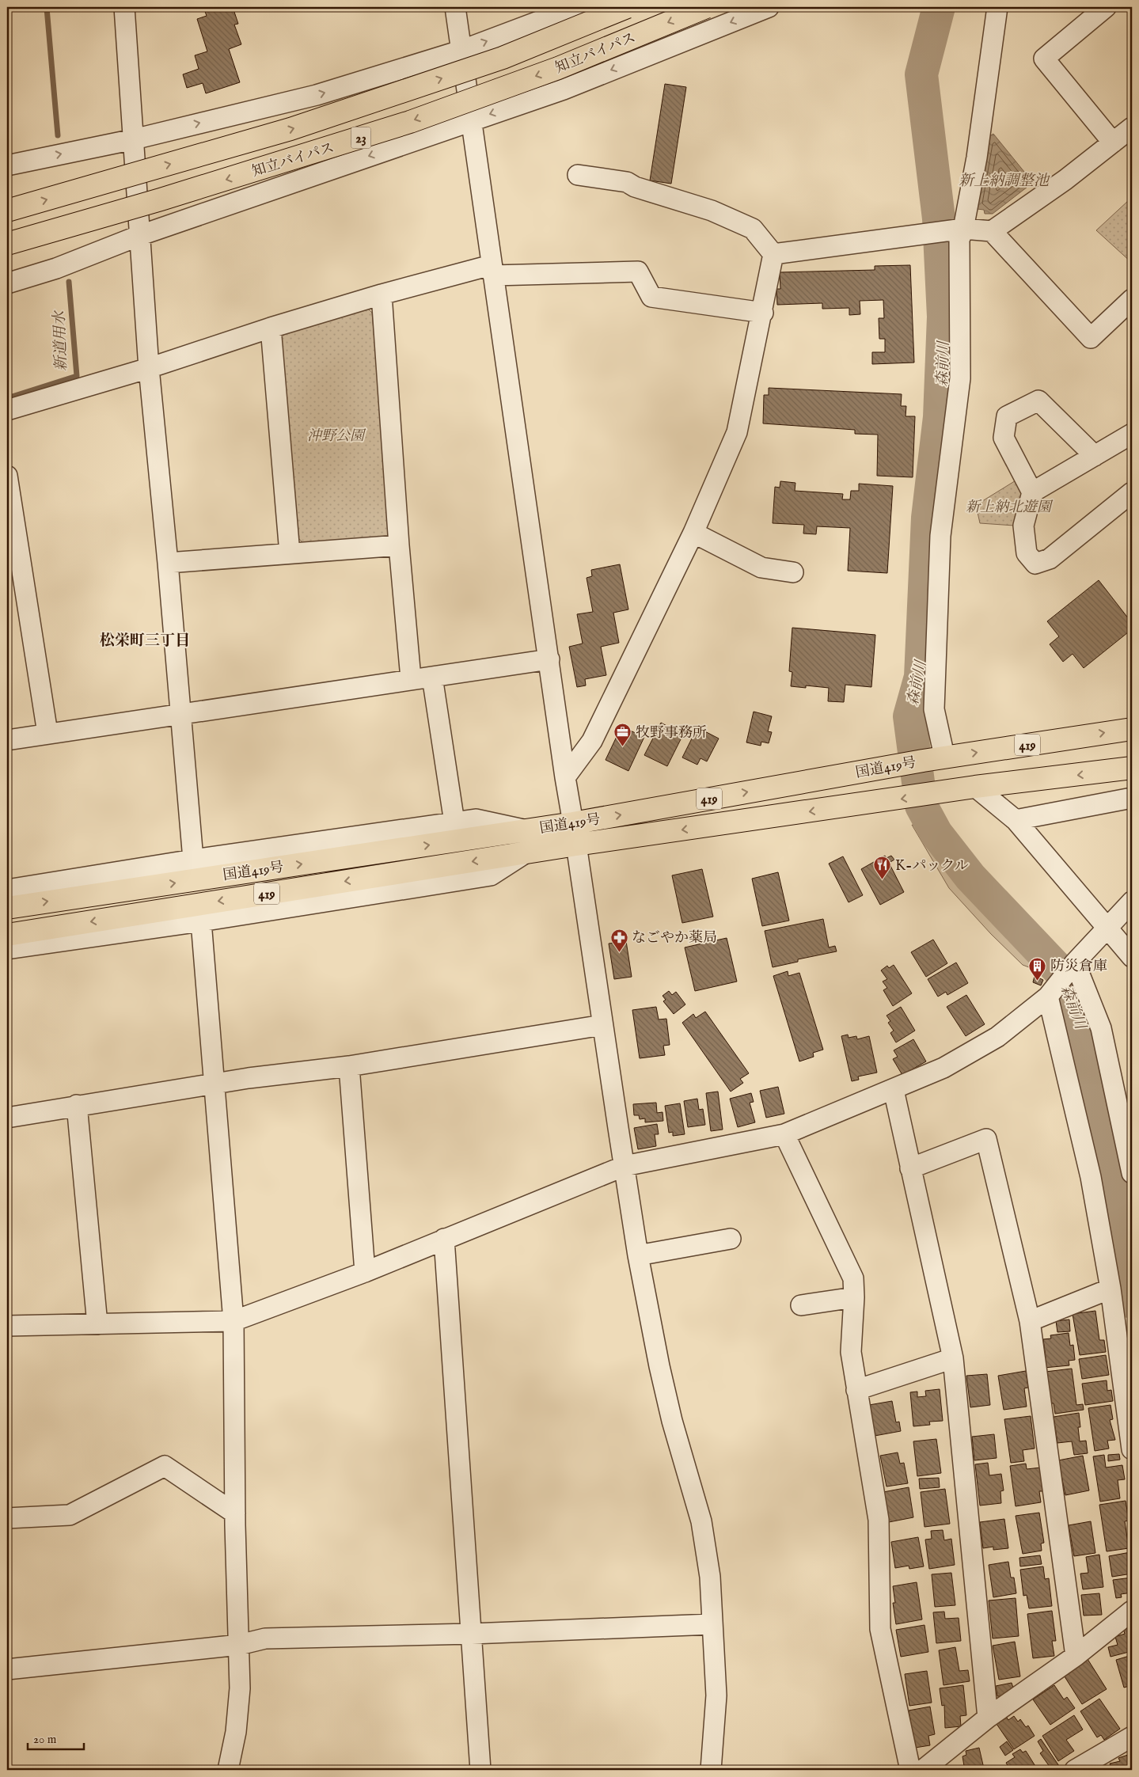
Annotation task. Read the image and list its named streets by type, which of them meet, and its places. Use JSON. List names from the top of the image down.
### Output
{
  "streets": {
    "highway": [
      "知立バイパス",
      "23",
      "419",
      "国道419号"
    ]
  },
  "districts": ["松栄町三丁目"],
  "water": ["新上納調整池", "新道用水", "森前川"],
  "parks": ["沖野公園", "新上納北遊園"],
  "places": {
    "office": ["牧野事務所"],
    "restaurant": ["K-パックル"],
    "pharmacy": ["なごやか薬局"],
    "building": ["防災倉庫"]
  },
  "scale_bar": "20 m"
}
